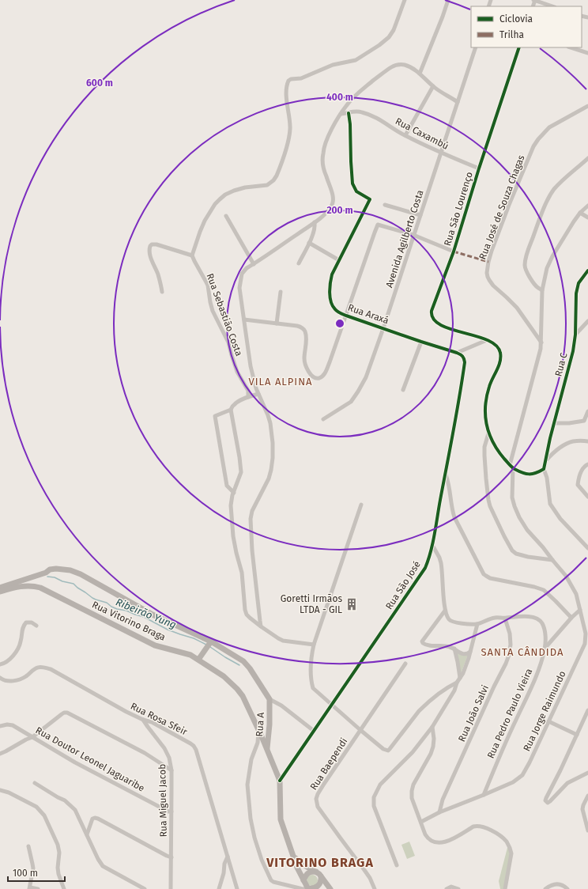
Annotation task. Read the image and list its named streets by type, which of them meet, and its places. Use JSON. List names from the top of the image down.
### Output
{
  "streets": {
    "main road": ["Rua Vitorino Braga", "Rua A"],
    "street": [
      "Rua Caxambú",
      "Rua José de Souza Chagas",
      "Rua São Lourenço",
      "Avenida Agilberto Costa",
      "Rua Araxá",
      "Rua Sebastião Costa",
      "Rua C",
      "Rua São José",
      "Rua Jorge Raimundo",
      "Rua João Salvi",
      "Rua Pedro Paulo Vieira",
      "Rua Rosa Sfeir",
      "Rua Doutor Leonel Jaguaribe",
      "Rua Baependi",
      "Rua Miguel Jacob"
    ]
  },
  "crossings": [
    ["Rua Caxambú", "Rua São Lourenço"],
    ["Rua Caxambú", "Avenida Agilberto Costa"],
    ["Rua Caxambú", "Rua Araxá"],
    ["Rua José de Souza Chagas", "Rua Jorge Raimundo"],
    ["Avenida Agilberto Costa", "Rua Araxá"],
    ["Rua Araxá", "Rua São José"],
    ["Rua São José", "Rua Vitorino Braga"],
    ["Rua Vitorino Braga", "Rua A"],
    ["Rua Jorge Raimundo", "Rua João Salvi"],
    ["Rua Jorge Raimundo", "Rua Pedro Paulo Vieira"],
    ["Rua João Salvi", "Rua Pedro Paulo Vieira"],
    ["Rua Rosa Sfeir", "Rua Miguel Jacob"],
    ["Rua Doutor Leonel Jaguaribe", "Rua Miguel Jacob"]
  ],
  "districts": ["VILA ALPINA", "SANTA CÂNDIDA", "VITORINO BRAGA"],
  "water": ["Ribeirão Yung"],
  "places": {
    "building": ["Goretti Irmãos LTDA - GIL"]
  },
  "legend": ["Ciclovia", "Trilha"],
  "scale_bar": "100 m",
  "rings": ["600 m", "400 m", "200 m"]
}
